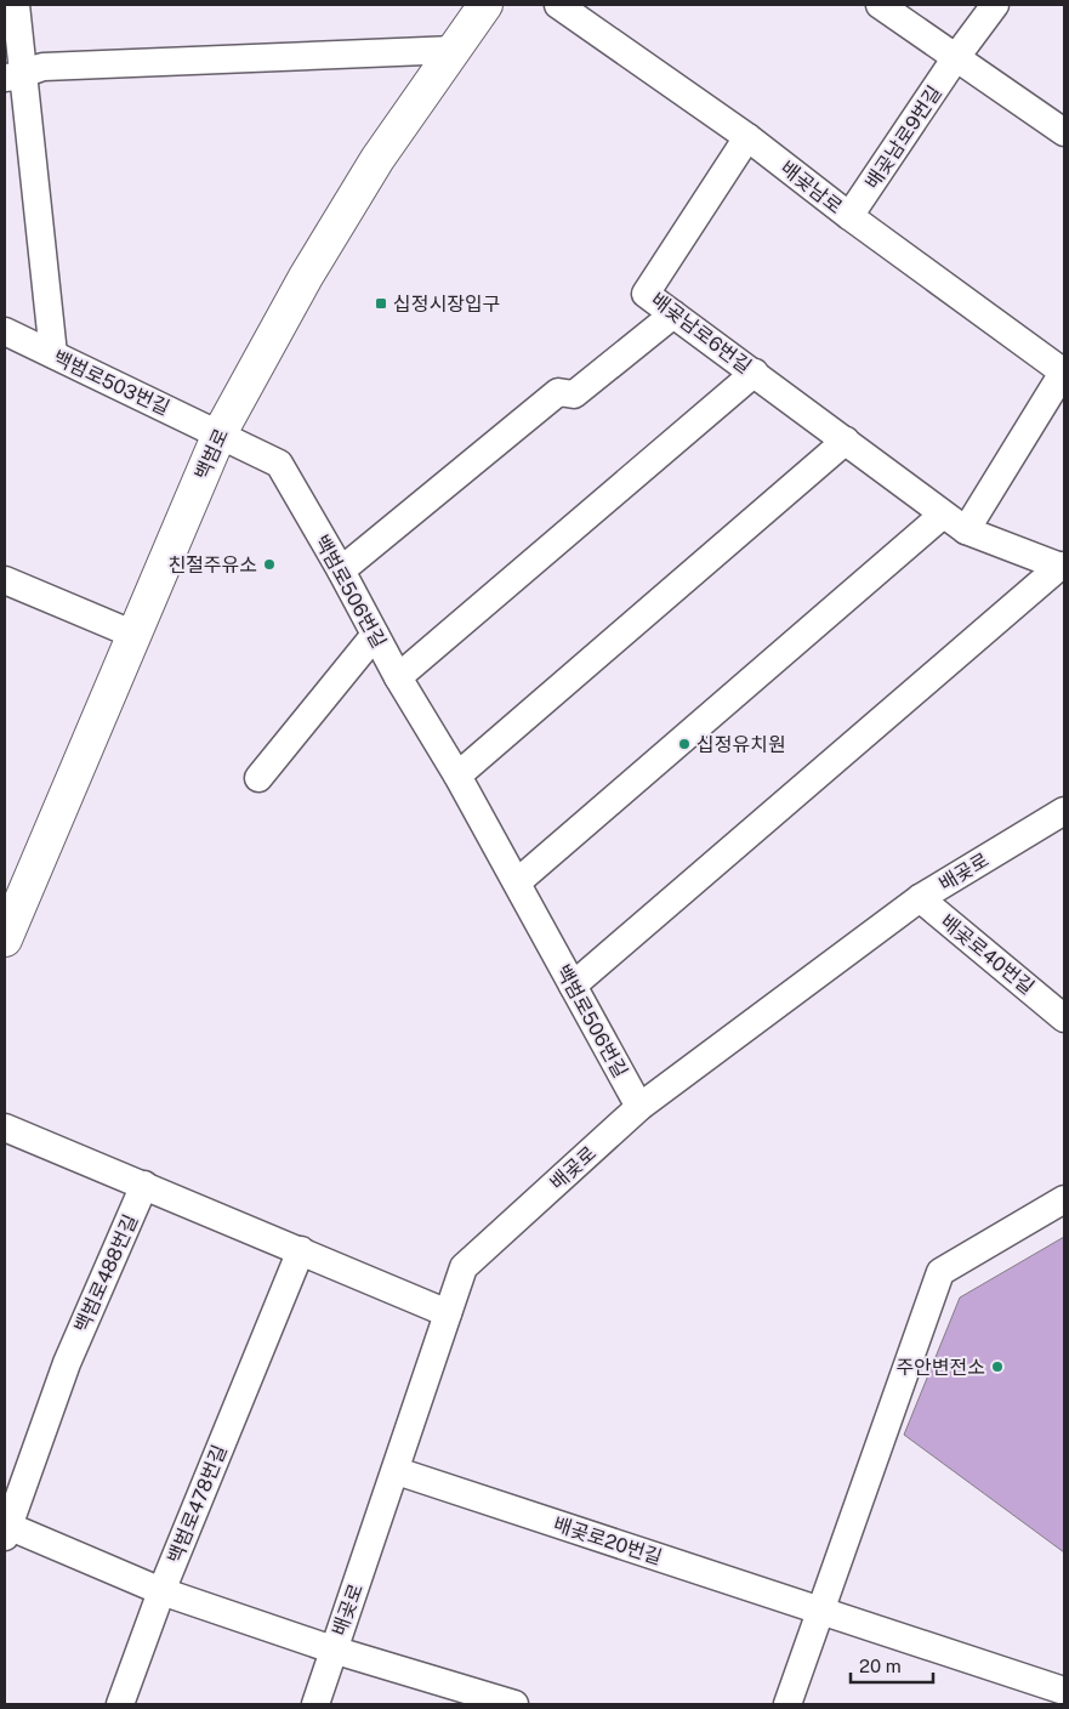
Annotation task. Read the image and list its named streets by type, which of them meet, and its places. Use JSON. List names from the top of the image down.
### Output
{
  "streets": {
    "main road": ["백범로"],
    "street": [
      "배곶남로9번길",
      "배곶남로",
      "배곶남로6번길",
      "백범로503번길",
      "백범로506번길",
      "배곶로",
      "배곶로40번길",
      "백범로488번길",
      "백범로478번길",
      "배곶로20번길"
    ]
  },
  "crossings": [
    ["배곶남로9번길", "배곶남로"],
    ["배곶남로", "배곶남로6번길"],
    ["백범로503번길", "백범로"],
    ["백범로503번길", "백범로506번길"],
    ["백범로", "백범로506번길"],
    ["백범로506번길", "배곶로"],
    ["배곶로", "배곶로40번길"],
    ["배곶로", "배곶로20번길"]
  ],
  "places": {
    "transit": ["십정시장입구"],
    "other": ["친절주유소", "십정유치원", "주안변전소"]
  },
  "scale_bar": "20 m"
}
